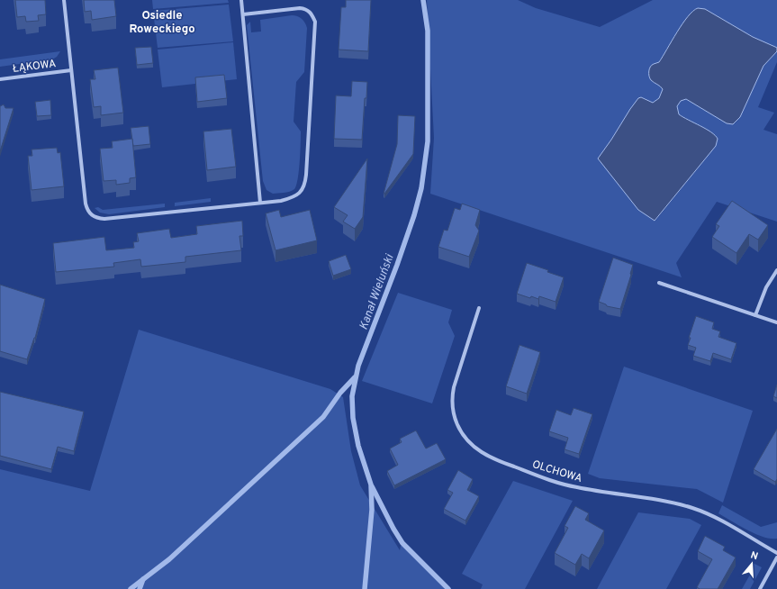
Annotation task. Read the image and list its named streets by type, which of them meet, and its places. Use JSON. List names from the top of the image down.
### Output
{
  "streets": {
    "street": ["ŁĄKOWA", "OLCHOWA"]
  },
  "districts": ["Osiedle Roweckiego"],
  "water": ["Kanał Wieluński"],
  "north": "top"
}
